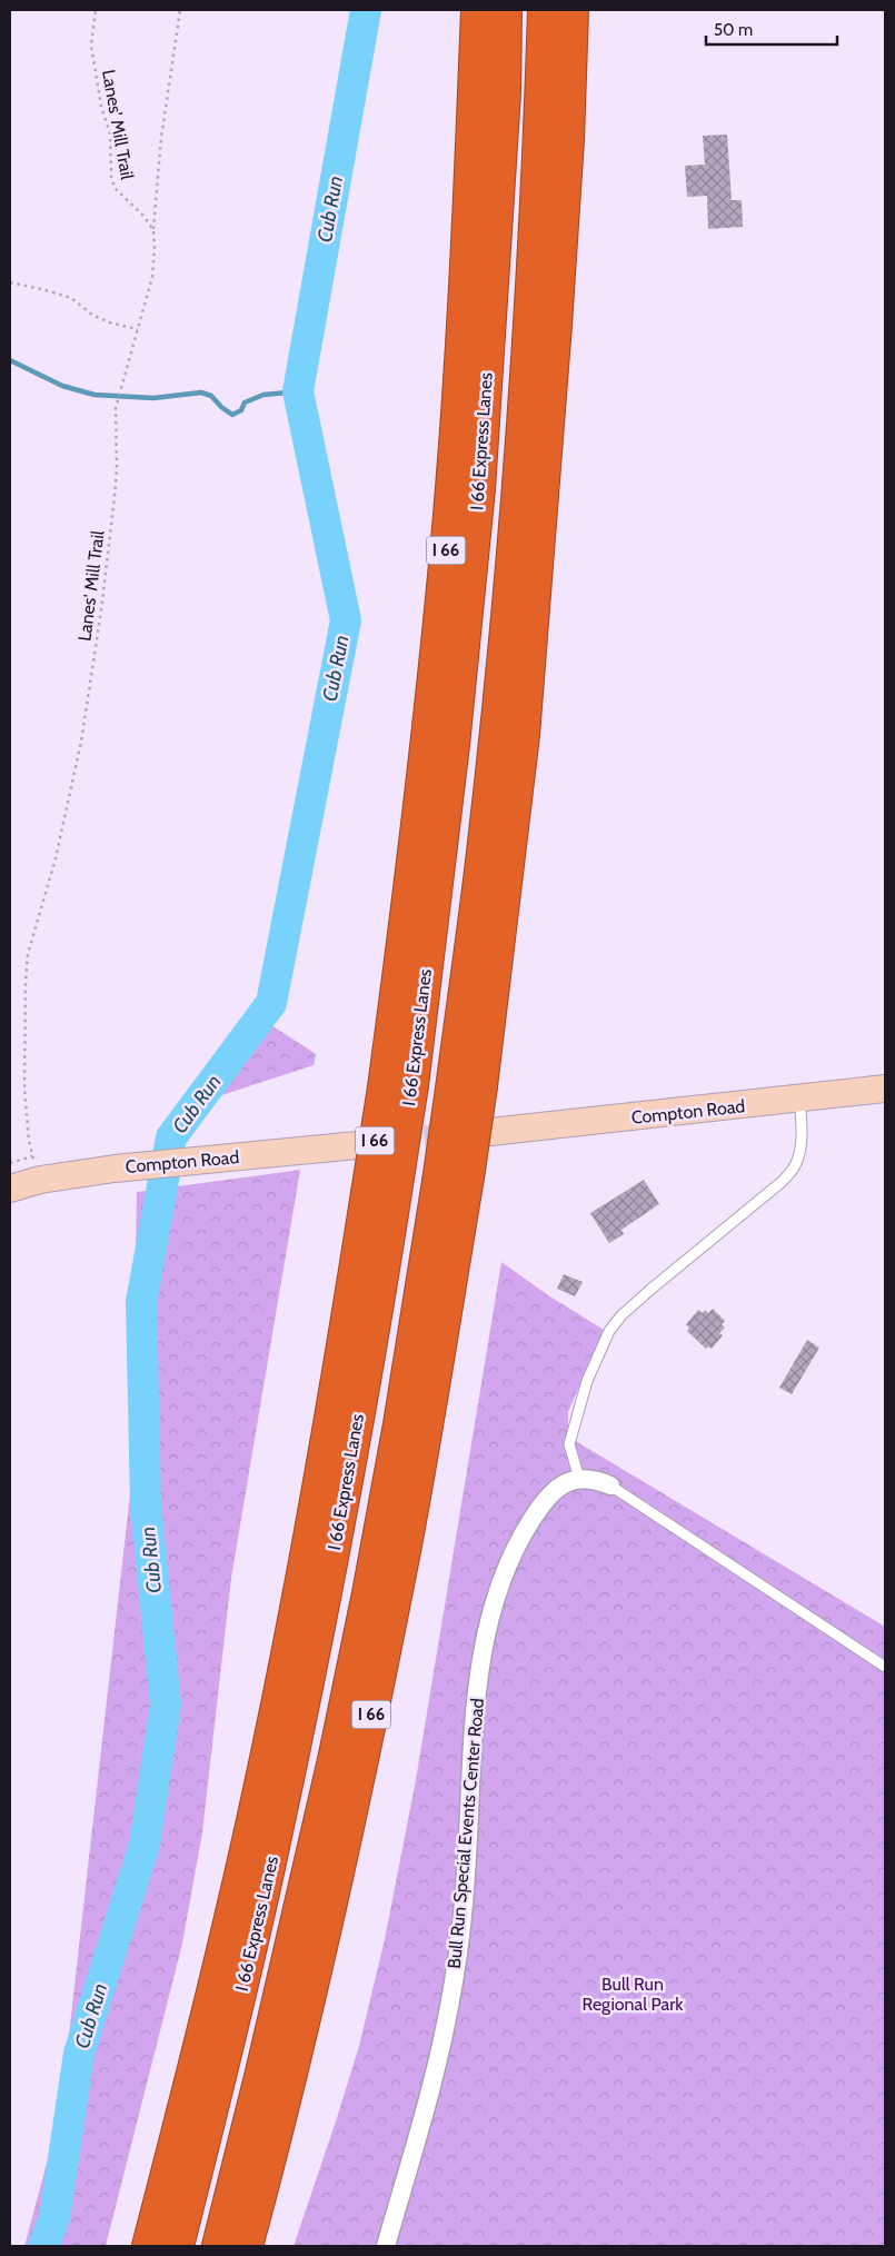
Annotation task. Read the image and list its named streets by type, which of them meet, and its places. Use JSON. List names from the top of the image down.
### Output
{
  "streets": {
    "highway": ["I 66 Express Lanes", "I 66"],
    "street": ["Compton Road", "Bull Run Special Events Center Road"],
    "path": ["Lanes' Mill Trail"]
  },
  "crossings": [
    ["Lanes' Mill Trail", "Compton Road"],
    ["I 66 Express Lanes", "I 66"]
  ],
  "water": ["Cub Run"],
  "parks": ["Bull Run Regional Park"],
  "scale_bar": "50 m"
}
